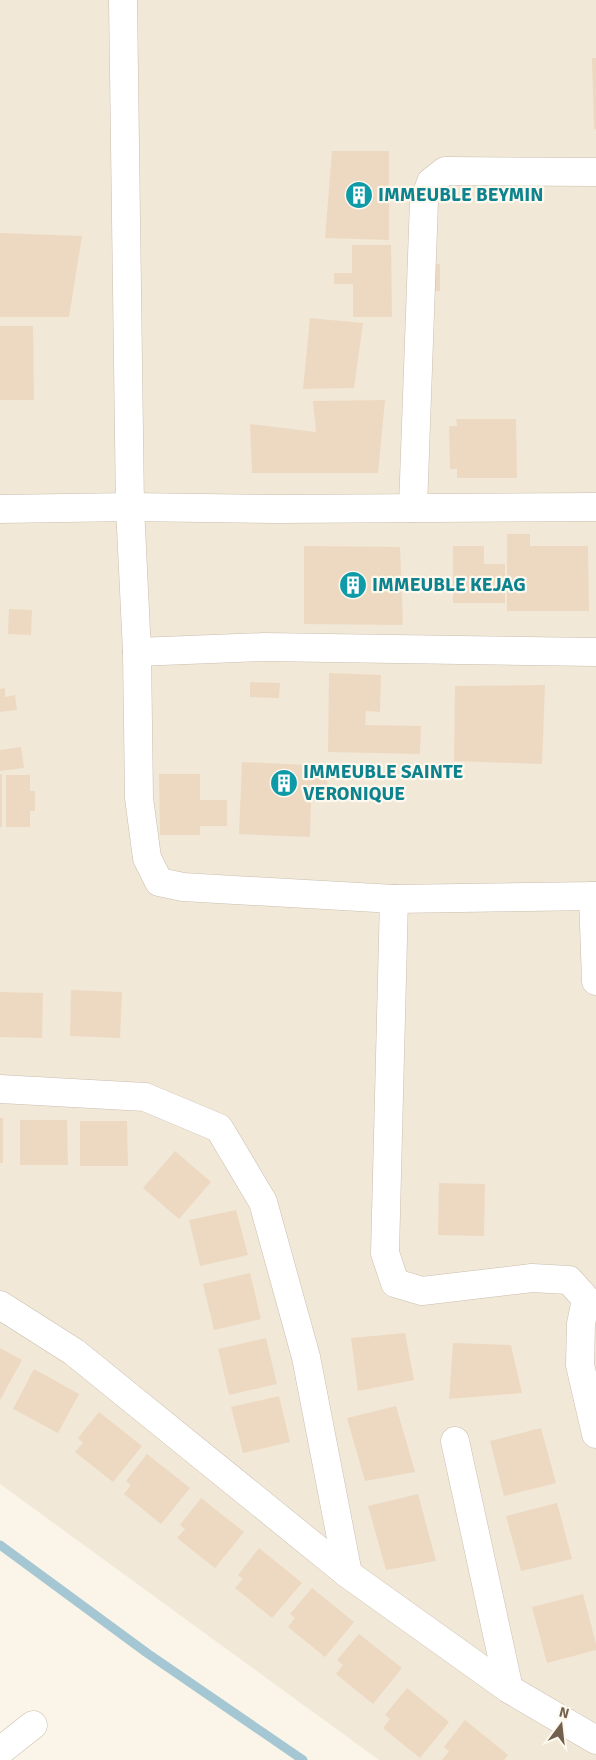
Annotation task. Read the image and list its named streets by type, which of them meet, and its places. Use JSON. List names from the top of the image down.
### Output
{
  "places": {
    "building": ["IMMEUBLE BEYMIN", "IMMEUBLE KEJAG", "IMMEUBLE SAINTE VERONIQUE"]
  },
  "north": "top"
}
